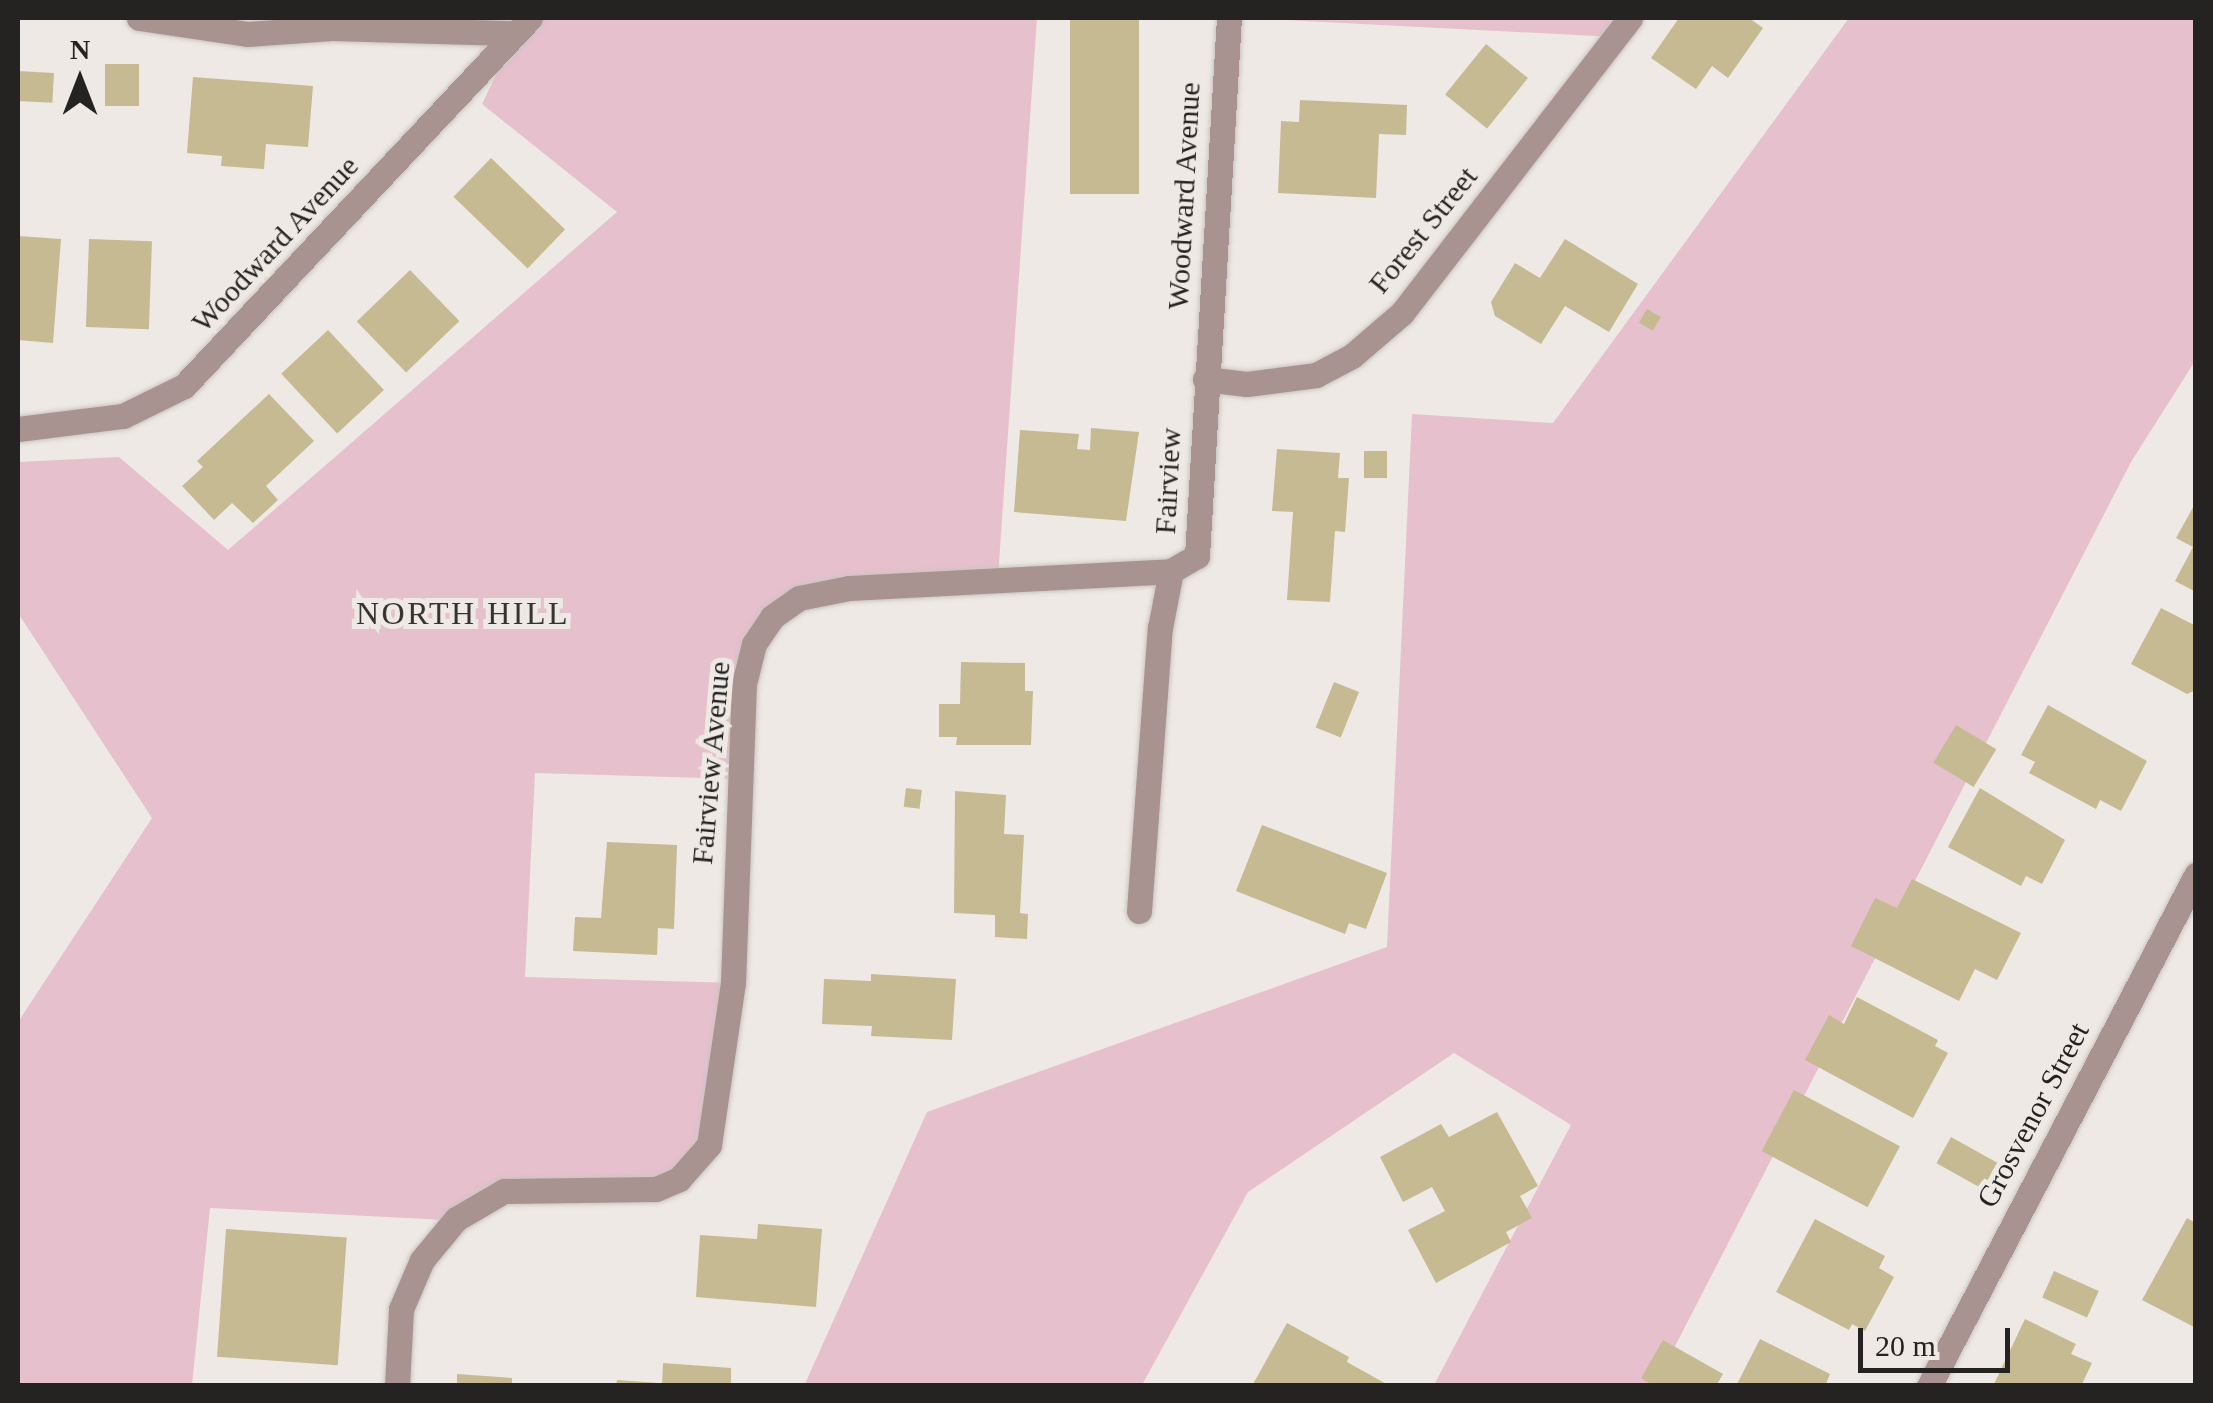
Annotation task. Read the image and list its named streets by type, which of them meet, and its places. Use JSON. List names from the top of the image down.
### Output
{
  "streets": {
    "street": [
      "Woodward Avenue",
      "Forest Street",
      "Fairview",
      "Fairview Avenue",
      "Grosvenor Street"
    ]
  },
  "crossings": [
    ["Woodward Avenue", "Forest Street"],
    ["Woodward Avenue", "Fairview"],
    ["Forest Street", "Fairview"],
    ["Fairview", "Fairview Avenue"]
  ],
  "districts": ["NORTH HILL"],
  "scale_bar": "20 m",
  "north": "top"
}
